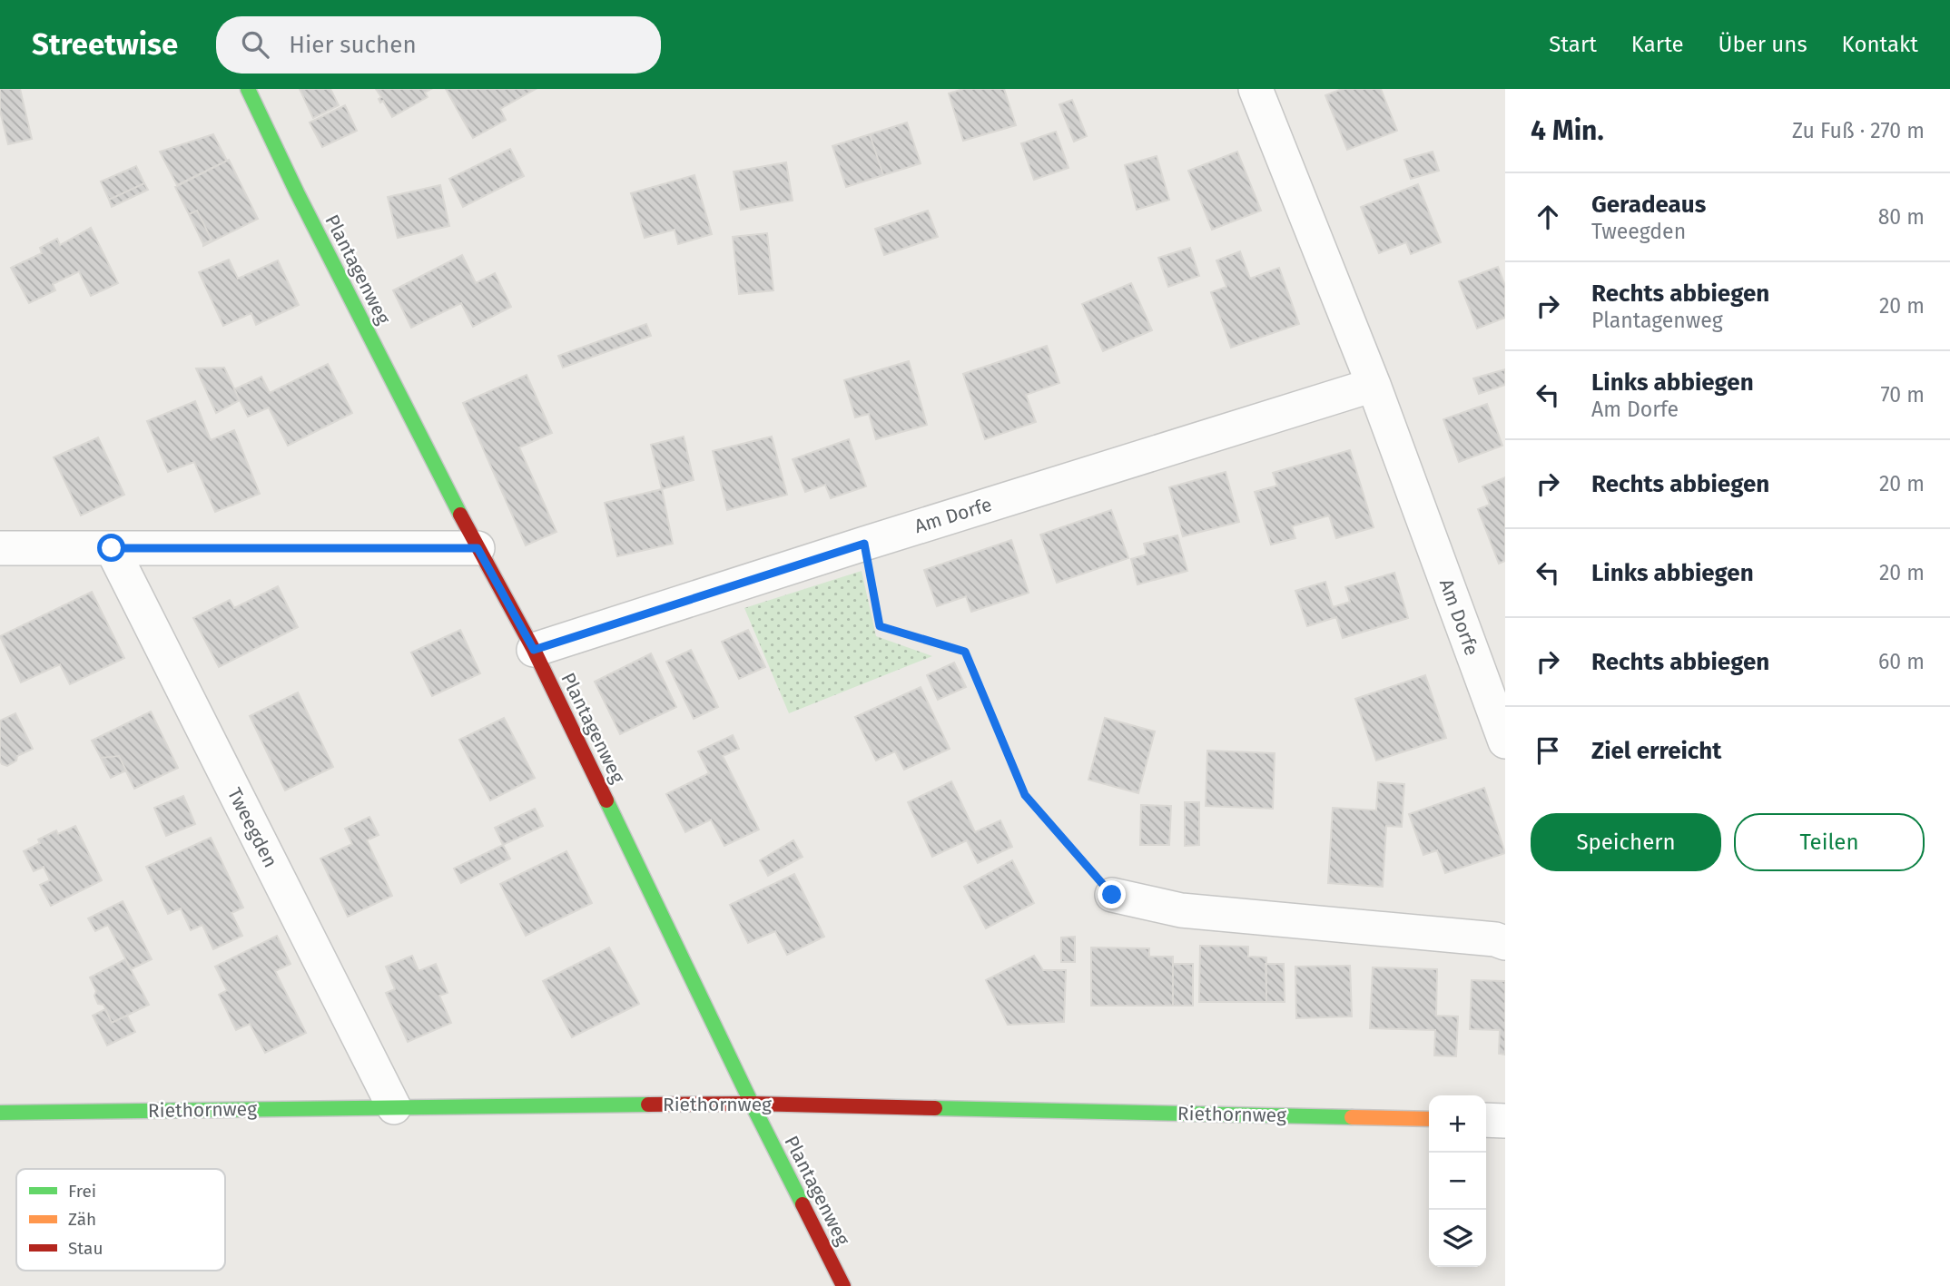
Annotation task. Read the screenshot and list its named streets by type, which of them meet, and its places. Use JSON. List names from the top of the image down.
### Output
{
  "streets": {
    "street": [
      "Plantagenweg",
      "Am Dorfe",
      "Tweegden",
      "Riethornweg"
    ]
  },
  "crossings": [
    ["Plantagenweg", "Am Dorfe"],
    ["Plantagenweg", "Riethornweg"],
    ["Tweegden", "Riethornweg"]
  ],
  "legend": ["Frei", "Zäh", "Stau"],
  "page": {
    "header": "Streetwise",
    "search": "Hier suchen",
    "nav": [
      "Start",
      "Karte",
      "Über uns",
      "Kontakt"
    ],
    "heading": ["4 Min.", "Zu Fuß · 270 m"],
    "list": [
      ["Geradeaus", "Tweegden", "80 m"],
      ["Rechts abbiegen", "Plantagenweg", "20 m"],
      ["Links abbiegen", "Am Dorfe", "70 m"],
      ["Rechts abbiegen", "20 m"],
      ["Links abbiegen", "20 m"],
      ["Rechts abbiegen", "60 m"],
      "Ziel erreicht"
    ],
    "buttons": ["Speichern", "Teilen"],
    "map_buttons": ["+", "−"]
  }
}
